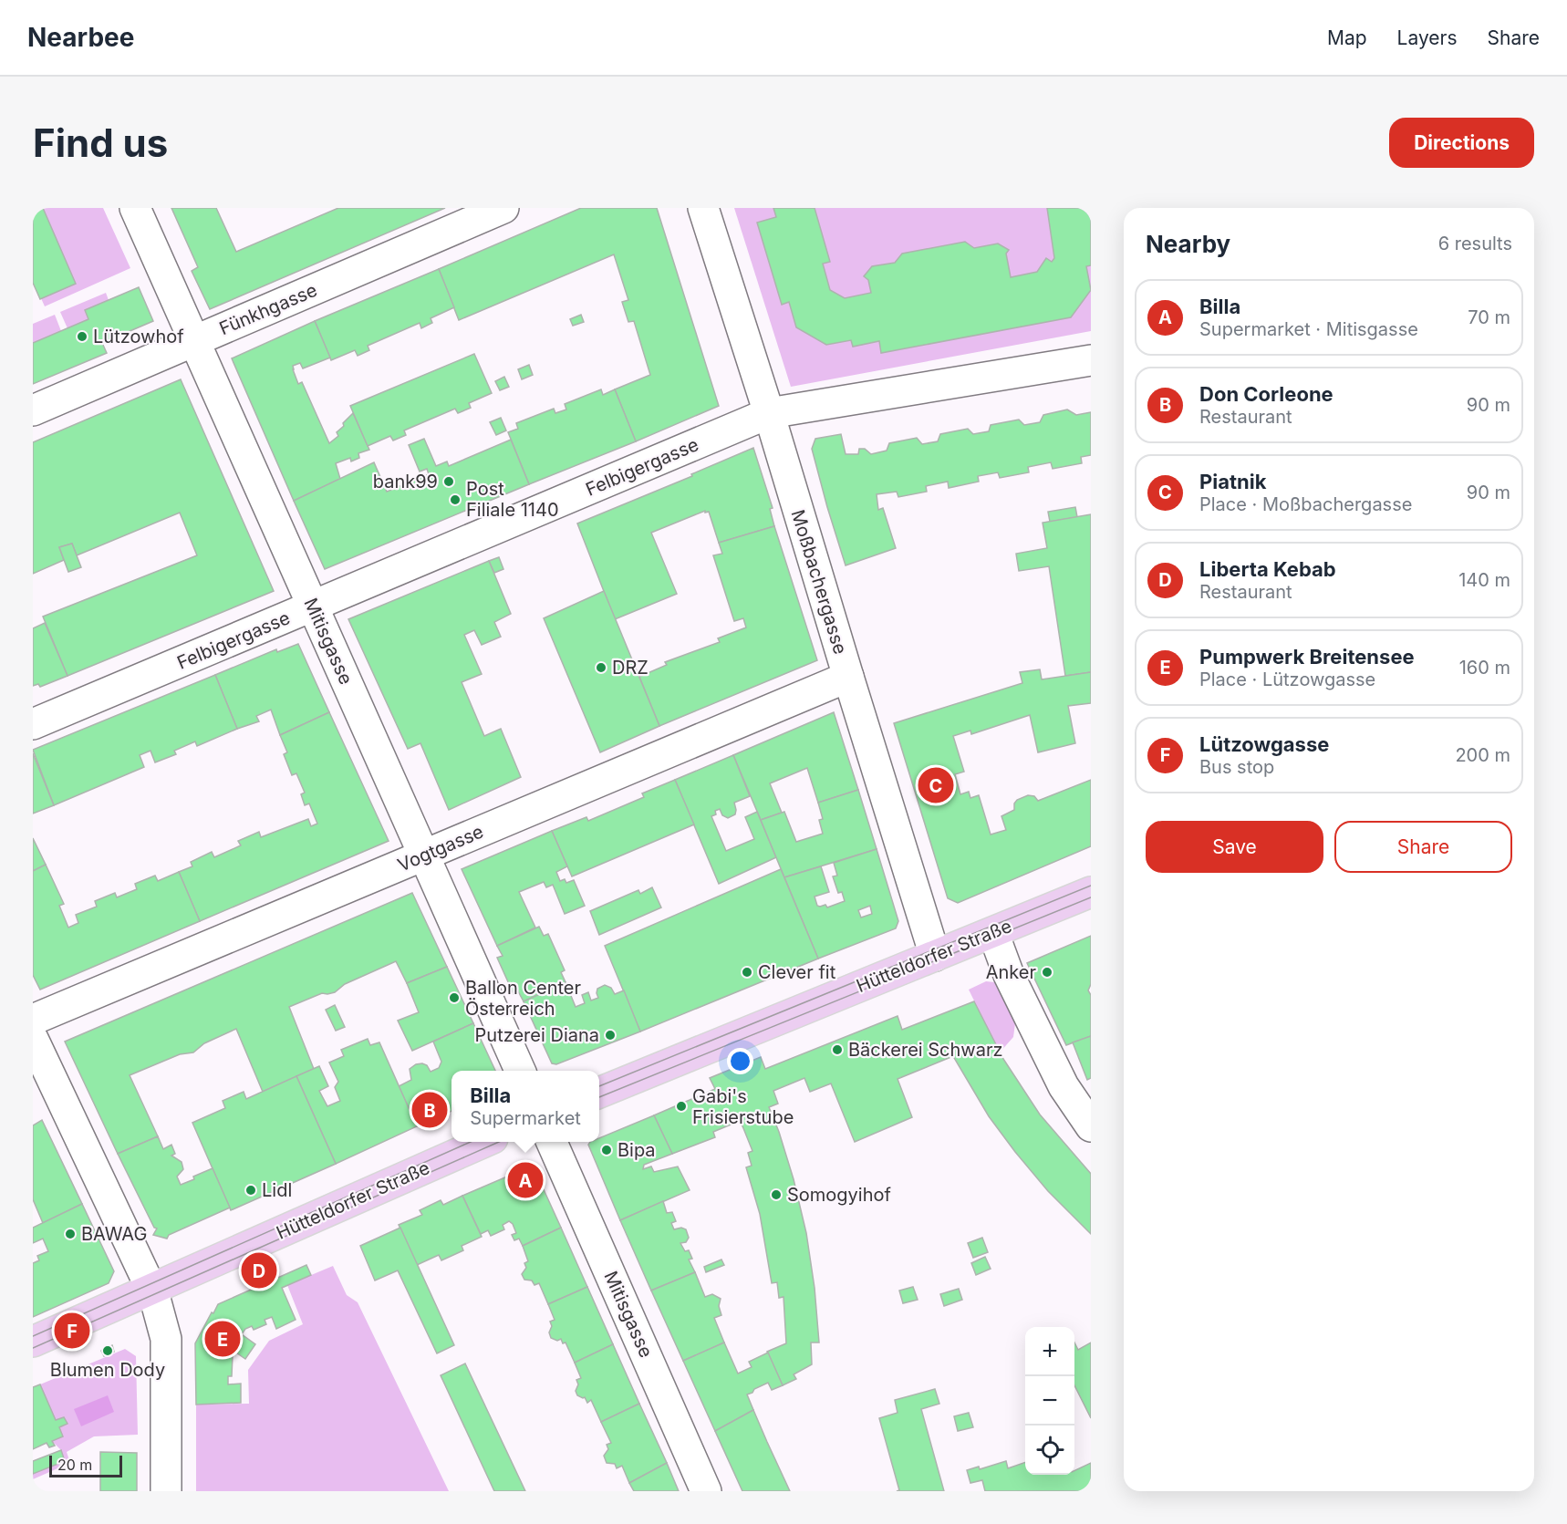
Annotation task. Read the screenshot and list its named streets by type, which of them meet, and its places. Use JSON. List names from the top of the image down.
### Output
{
  "streets": {
    "main road": ["Hütteldorfer Straße"],
    "street": [
      "Fünkhgasse",
      "Felbigergasse",
      "Moßbachergasse",
      "Mitisgasse",
      "Vogtgasse"
    ]
  },
  "crossings": [
    ["Fünkhgasse", "Mitisgasse"],
    ["Felbigergasse", "Moßbachergasse"],
    ["Felbigergasse", "Mitisgasse"],
    ["Moßbachergasse", "Vogtgasse"],
    ["Moßbachergasse", "Hütteldorfer Straße"],
    ["Mitisgasse", "Vogtgasse"]
  ],
  "places": [
    "Lützowhof",
    "bank99",
    "Post Filiale 1140",
    "DRZ",
    "Clever fit",
    "Anker",
    "Ballon Center Österreich",
    "Putzerei Diana",
    "Bäckerei Schwarz",
    "Gabi's Frisierstube",
    "Bipa",
    "Lidl",
    "Somogyihof",
    "BAWAG",
    "Blumen Dody"
  ],
  "scale_bar": "20 m",
  "page": {
    "header": "Nearbee",
    "nav": ["Map", "Layers", "Share"],
    "buttons": [
      "Directions",
      ["Save", "Share"]
    ],
    "title": "Find us",
    "heading": ["Nearby", "6 results"],
    "list": [
      {
        "mark": "A",
        "name": "Billa",
        "note": "Supermarket · Mitisgasse",
        "value": "70 m"
      },
      {
        "mark": "B",
        "name": "Don Corleone",
        "note": "Restaurant",
        "value": "90 m"
      },
      {
        "mark": "C",
        "name": "Piatnik",
        "note": "Place · Moßbachergasse",
        "value": "90 m"
      },
      {
        "mark": "D",
        "name": "Liberta Kebab",
        "note": "Restaurant",
        "value": "140 m"
      },
      {
        "mark": "E",
        "name": "Pumpwerk Breitensee",
        "note": "Place · Lützowgasse",
        "value": "160 m"
      },
      {
        "mark": "F",
        "name": "Lützowgasse",
        "note": "Bus stop",
        "value": "200 m"
      }
    ],
    "pins": [
      "C",
      "B",
      "A",
      "D",
      "F",
      "E"
    ],
    "popup": ["Billa", "Supermarket"],
    "map_buttons": ["+", "−"],
    "scale": "20 m"
  }
}
